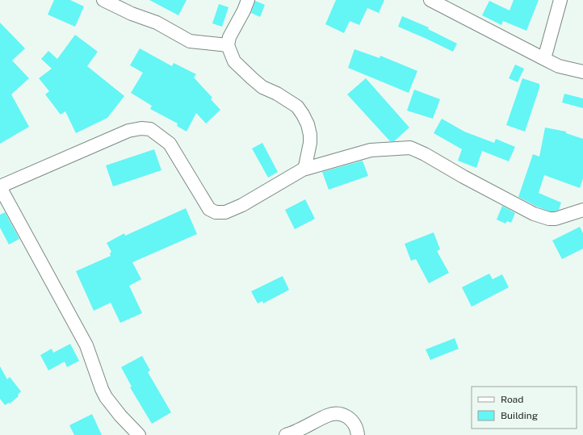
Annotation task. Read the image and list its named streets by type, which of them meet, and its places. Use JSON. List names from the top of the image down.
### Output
{
  "legend": ["Road", "Building"]
}
